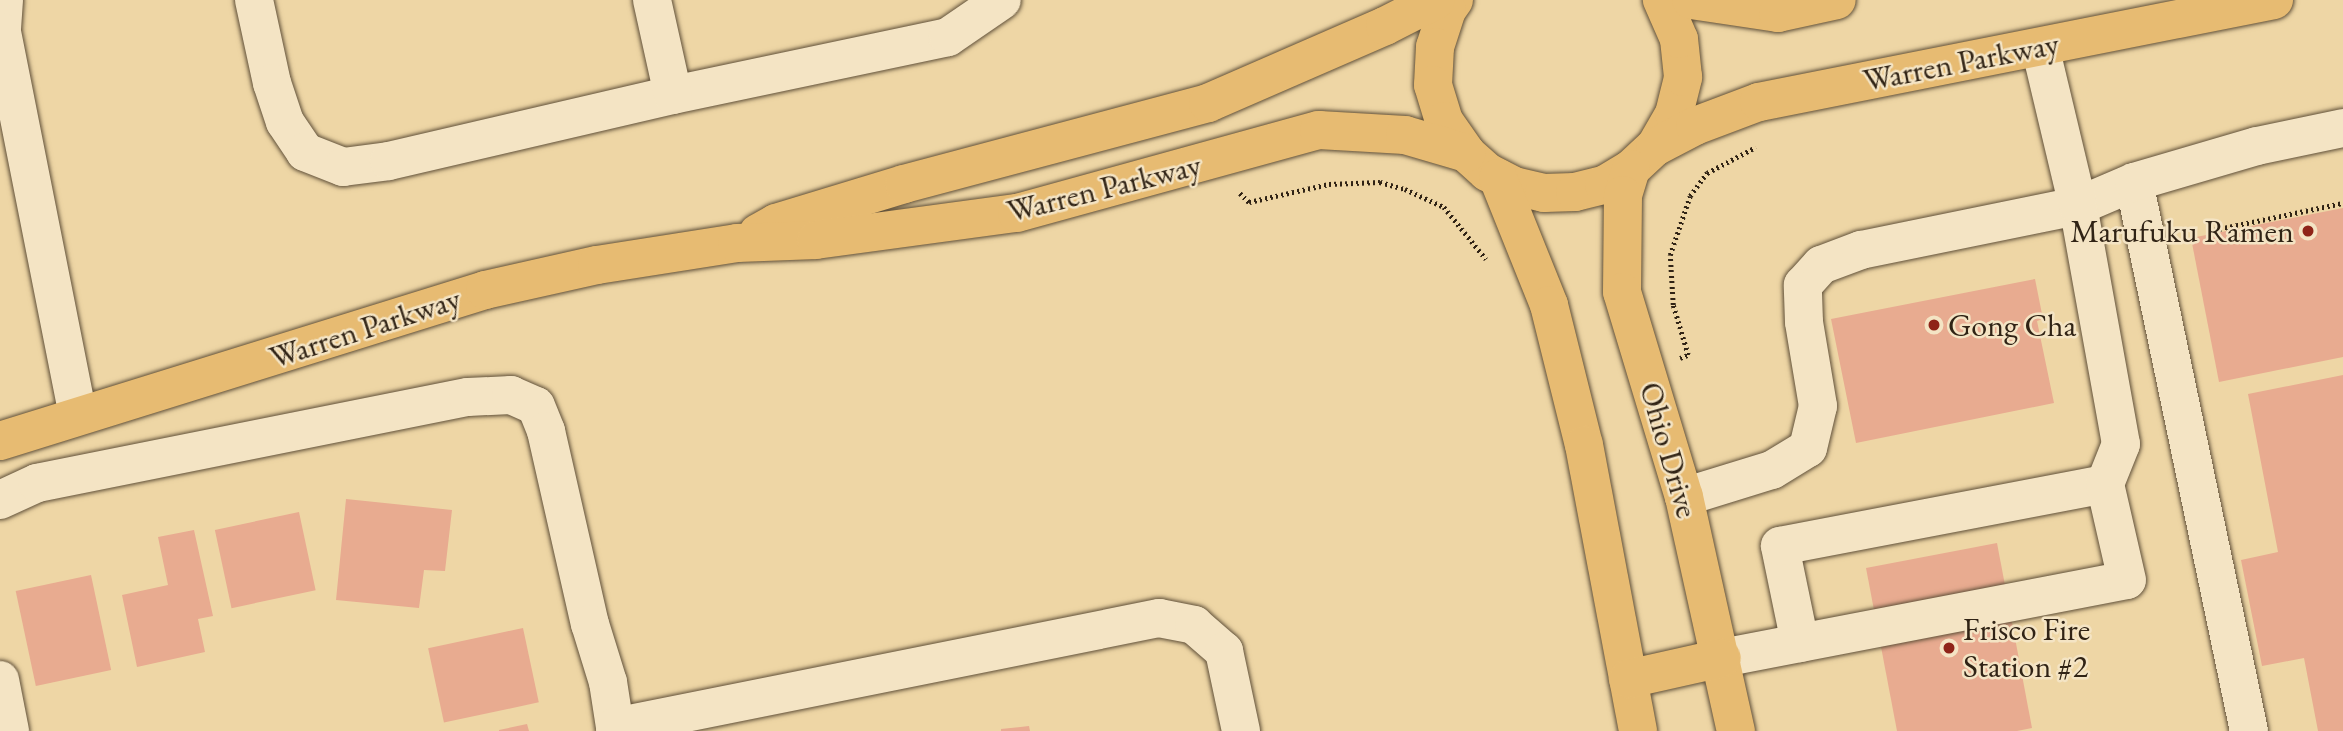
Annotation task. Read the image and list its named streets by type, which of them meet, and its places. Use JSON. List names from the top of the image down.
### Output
{
  "streets": {
    "main road": ["Warren Parkway", "Ohio Drive"]
  },
  "crossings": [
    ["Warren Parkway", "Ohio Drive"]
  ],
  "places": ["Marufuku Ramen", "Gong Cha", "Frisco Fire Station #2"]
}
